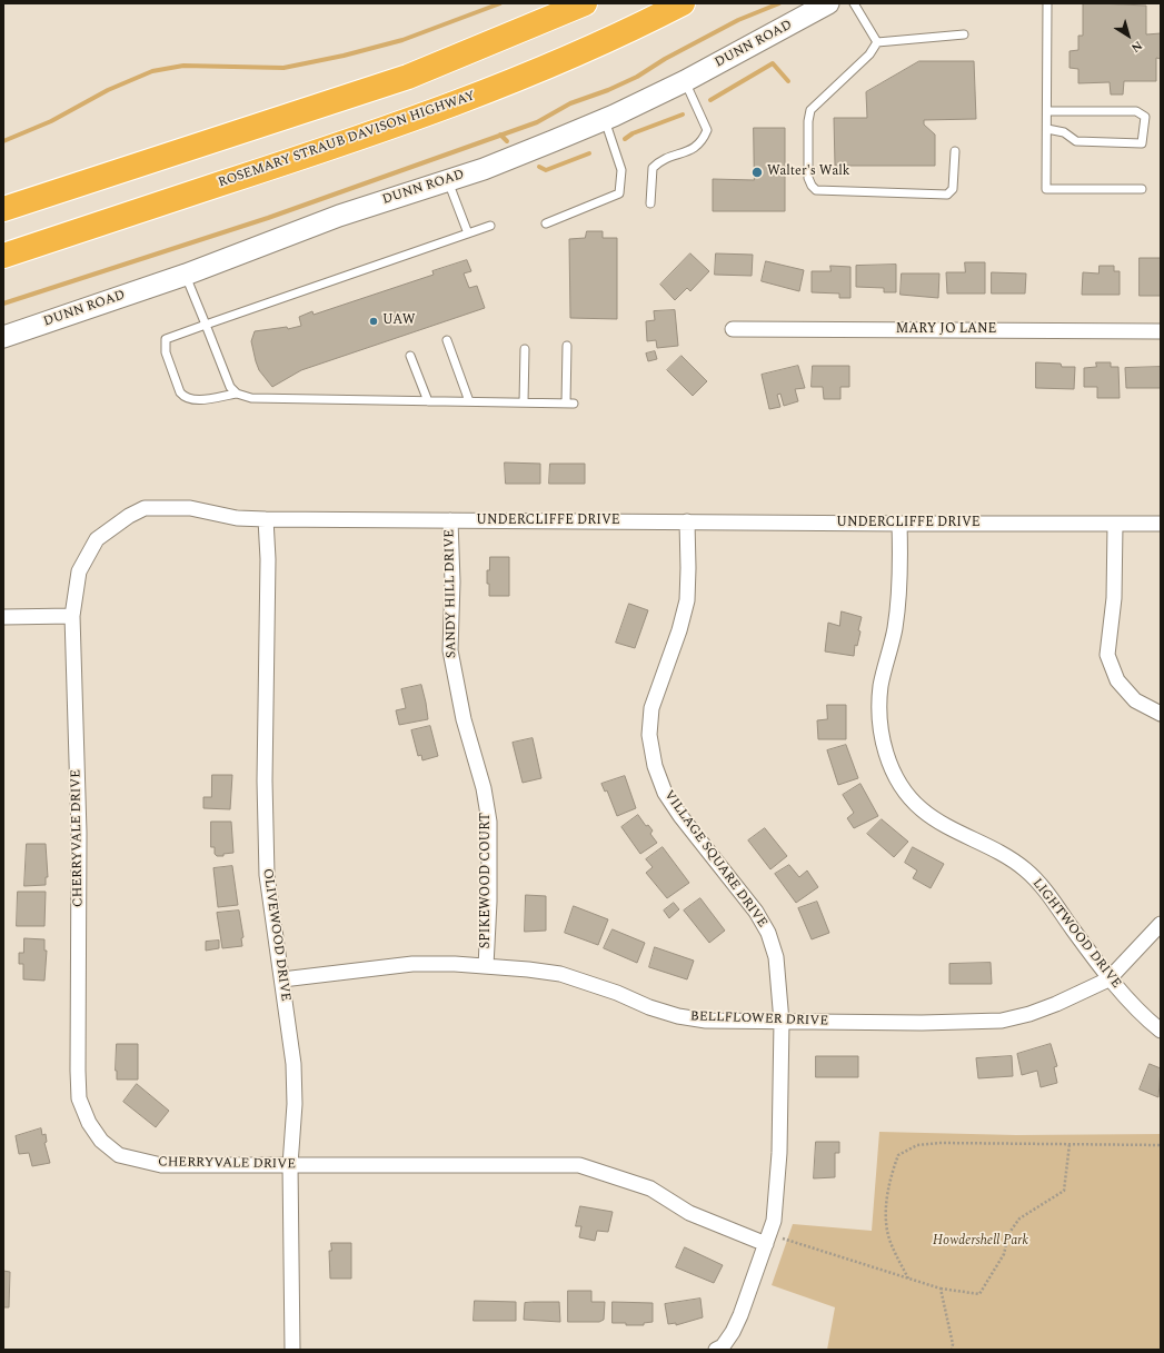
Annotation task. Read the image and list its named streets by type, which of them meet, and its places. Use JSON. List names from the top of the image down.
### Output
{
  "streets": {
    "highway": ["ROSEMARY STRAUB DAVISON HIGHWAY"],
    "street": [
      "DUNN ROAD",
      "MARY JO LANE",
      "UNDERCLIFFE DRIVE",
      "SANDY HILL DRIVE",
      "CHERRYVALE DRIVE",
      "VILLAGE SQUARE DRIVE",
      "SPIKEWOOD COURT",
      "LIGHTWOOD DRIVE",
      "OLIVEWOOD DRIVE",
      "BELLFLOWER DRIVE"
    ]
  },
  "crossings": [
    ["UNDERCLIFFE DRIVE", "SANDY HILL DRIVE"],
    ["UNDERCLIFFE DRIVE", "CHERRYVALE DRIVE"],
    ["UNDERCLIFFE DRIVE", "VILLAGE SQUARE DRIVE"],
    ["UNDERCLIFFE DRIVE", "LIGHTWOOD DRIVE"],
    ["UNDERCLIFFE DRIVE", "OLIVEWOOD DRIVE"],
    ["SANDY HILL DRIVE", "SPIKEWOOD COURT"],
    ["CHERRYVALE DRIVE", "VILLAGE SQUARE DRIVE"],
    ["CHERRYVALE DRIVE", "OLIVEWOOD DRIVE"],
    ["VILLAGE SQUARE DRIVE", "BELLFLOWER DRIVE"],
    ["SPIKEWOOD COURT", "BELLFLOWER DRIVE"],
    ["LIGHTWOOD DRIVE", "BELLFLOWER DRIVE"],
    ["OLIVEWOOD DRIVE", "BELLFLOWER DRIVE"]
  ],
  "parks": ["Howdershell Park"],
  "places": ["Walter's Walk", "UAW"],
  "north": "bottom right"
}
